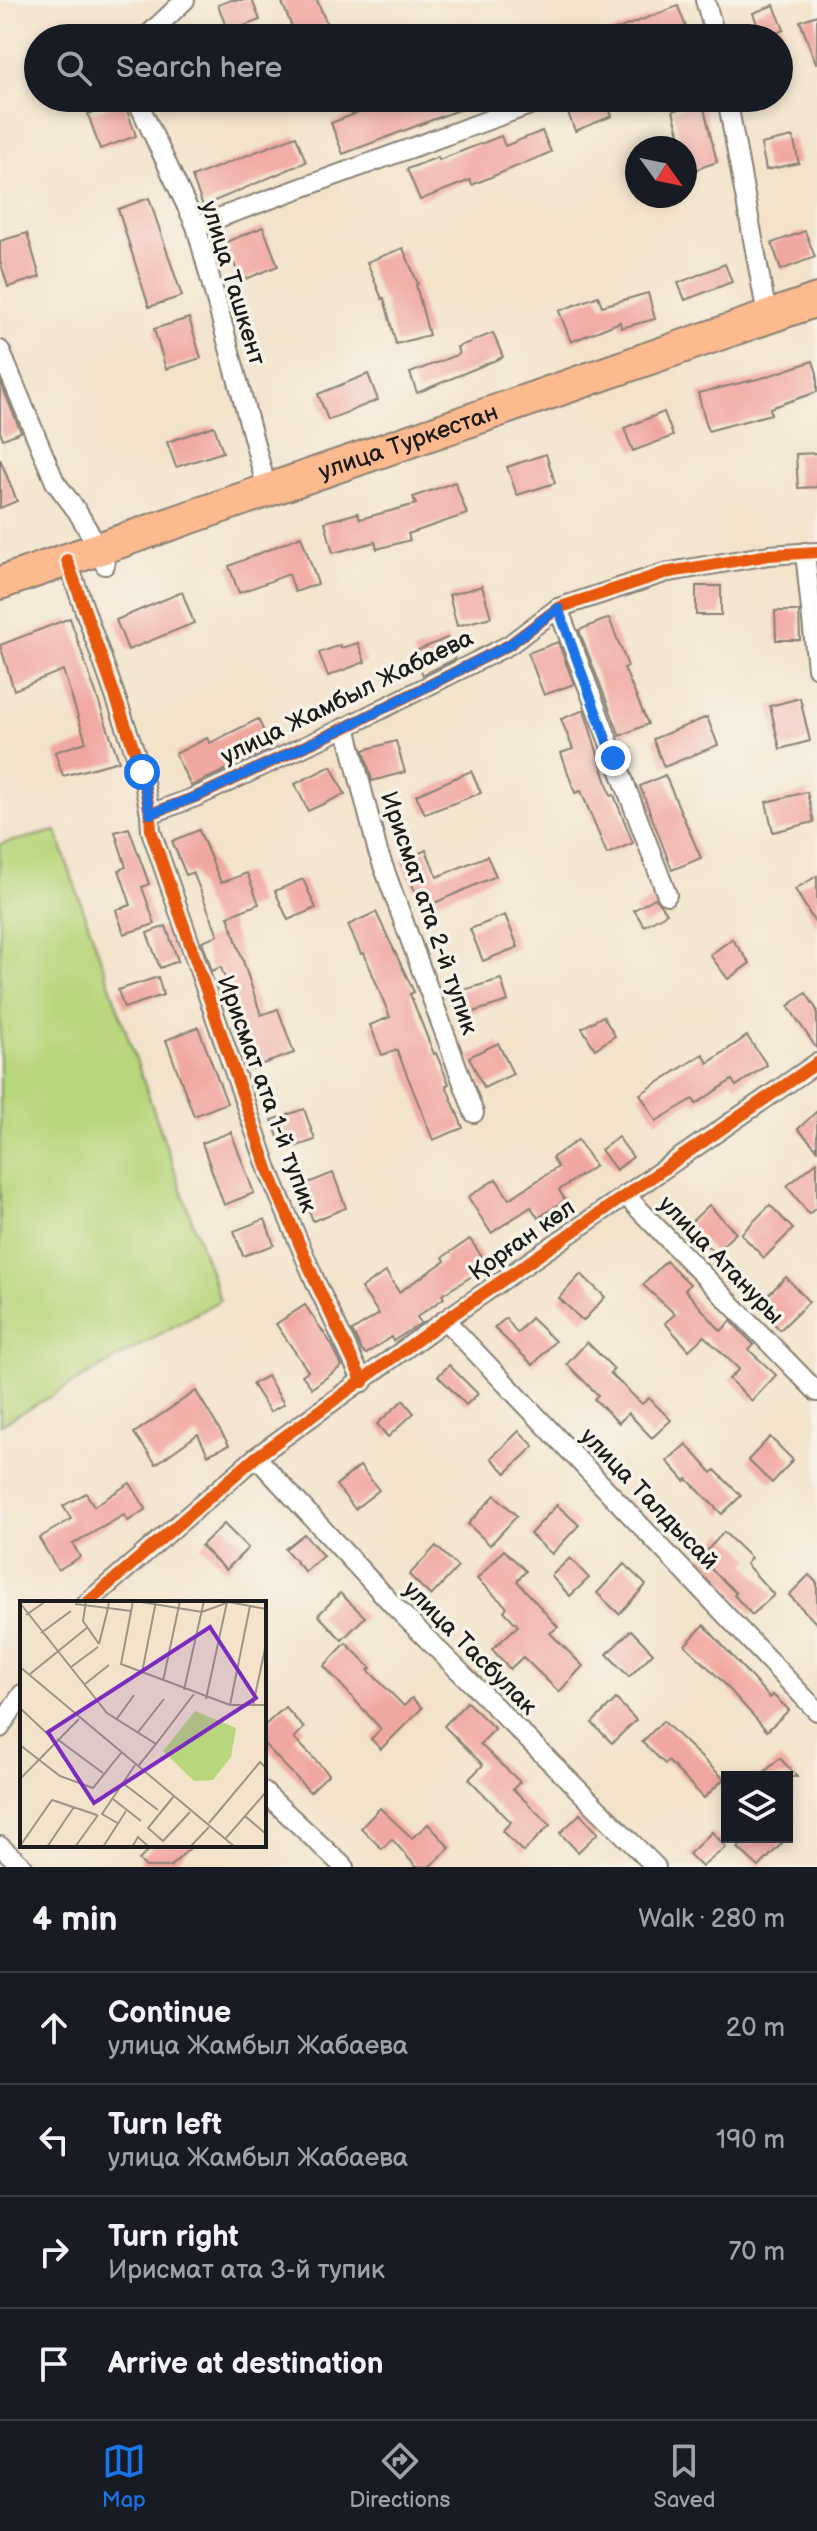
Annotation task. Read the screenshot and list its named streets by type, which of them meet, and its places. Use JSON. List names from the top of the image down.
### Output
{
  "streets": {
    "highway": ["улица Туркестан"],
    "street": [
      "улица Ташкент",
      "улица Жамбыл Жабаева",
      "Ирисмат ата 2-й тупик",
      "Ирисмат ата 1-й тупик",
      "Қорған көл",
      "улица Атануры",
      "улица Талдысай",
      "улица Тасбулак"
    ]
  },
  "crossings": [
    ["улица Ташкент", "улица Туркестан"],
    ["улица Жамбыл Жабаева", "Ирисмат ата 2-й тупик"],
    ["улица Жамбыл Жабаева", "Ирисмат ата 1-й тупик"],
    ["Ирисмат ата 1-й тупик", "Қорған көл"],
    ["Қорған көл", "улица Атануры"],
    ["Қорған көл", "улица Талдысай"],
    ["Қорған көл", "улица Тасбулак"]
  ],
  "north": "bottom right",
  "page": {
    "search": "Search here",
    "heading": ["4 min", "Walk · 280 m"],
    "list": [
      ["Continue", "улица Жамбыл Жабаева", "20 m"],
      ["Turn left", "улица Жамбыл Жабаева", "190 m"],
      ["Turn right", "Ирисмат ата 3-й тупик", "70 m"],
      "Arrive at destination"
    ],
    "nav": ["Map", "Directions", "Saved"]
  }
}
